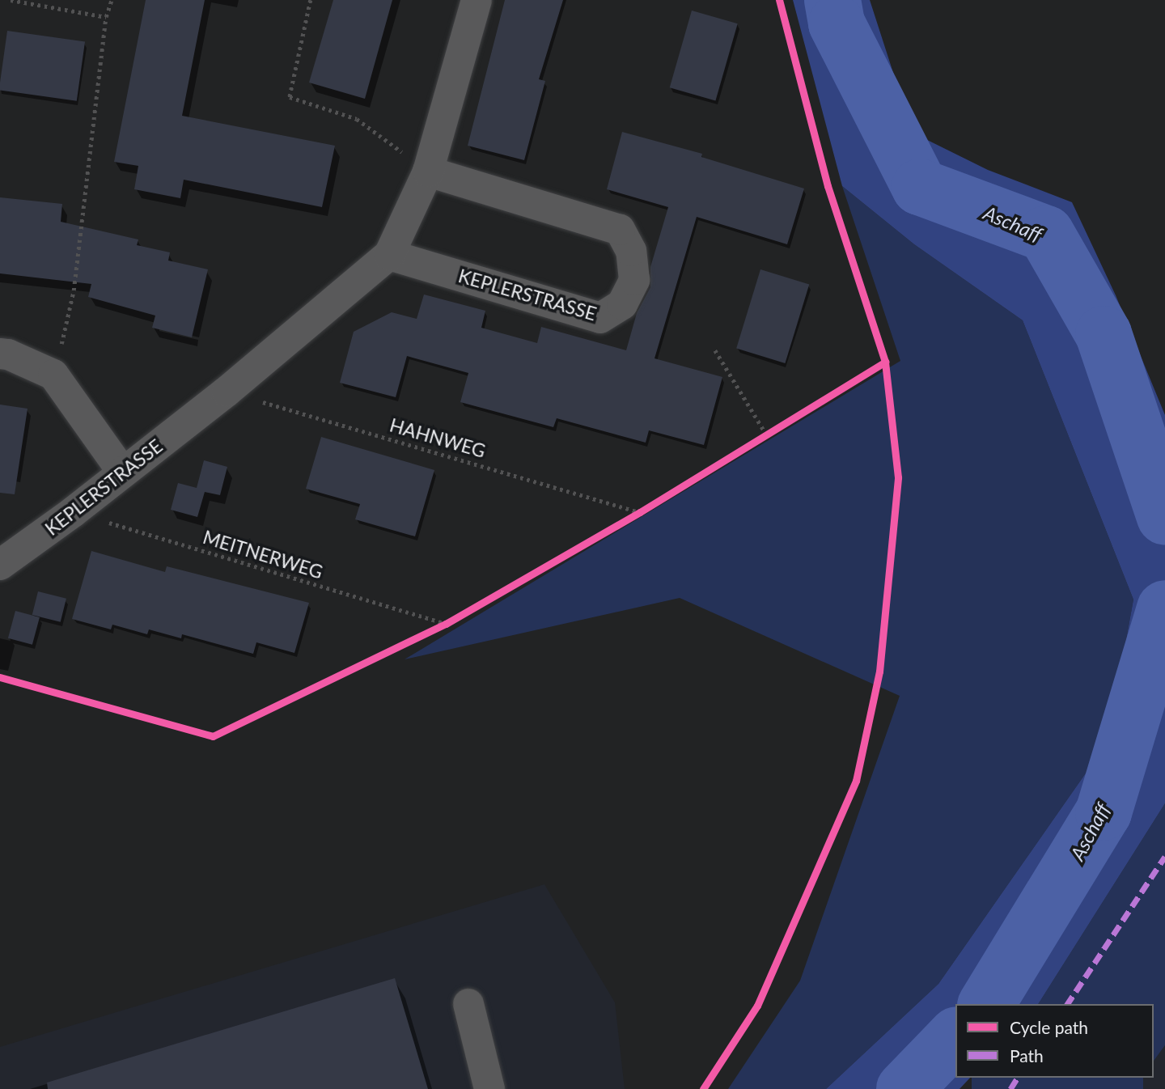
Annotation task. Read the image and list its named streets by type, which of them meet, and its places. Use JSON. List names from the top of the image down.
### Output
{
  "streets": {
    "street": ["KEPLERSTRASSE"],
    "path": ["HAHNWEG", "MEITNERWEG"]
  },
  "crossings": [
    ["KEPLERSTRASSE", "HAHNWEG"],
    ["KEPLERSTRASSE", "MEITNERWEG"]
  ],
  "water": ["Aschaff"],
  "legend": ["Cycle path", "Path"]
}
